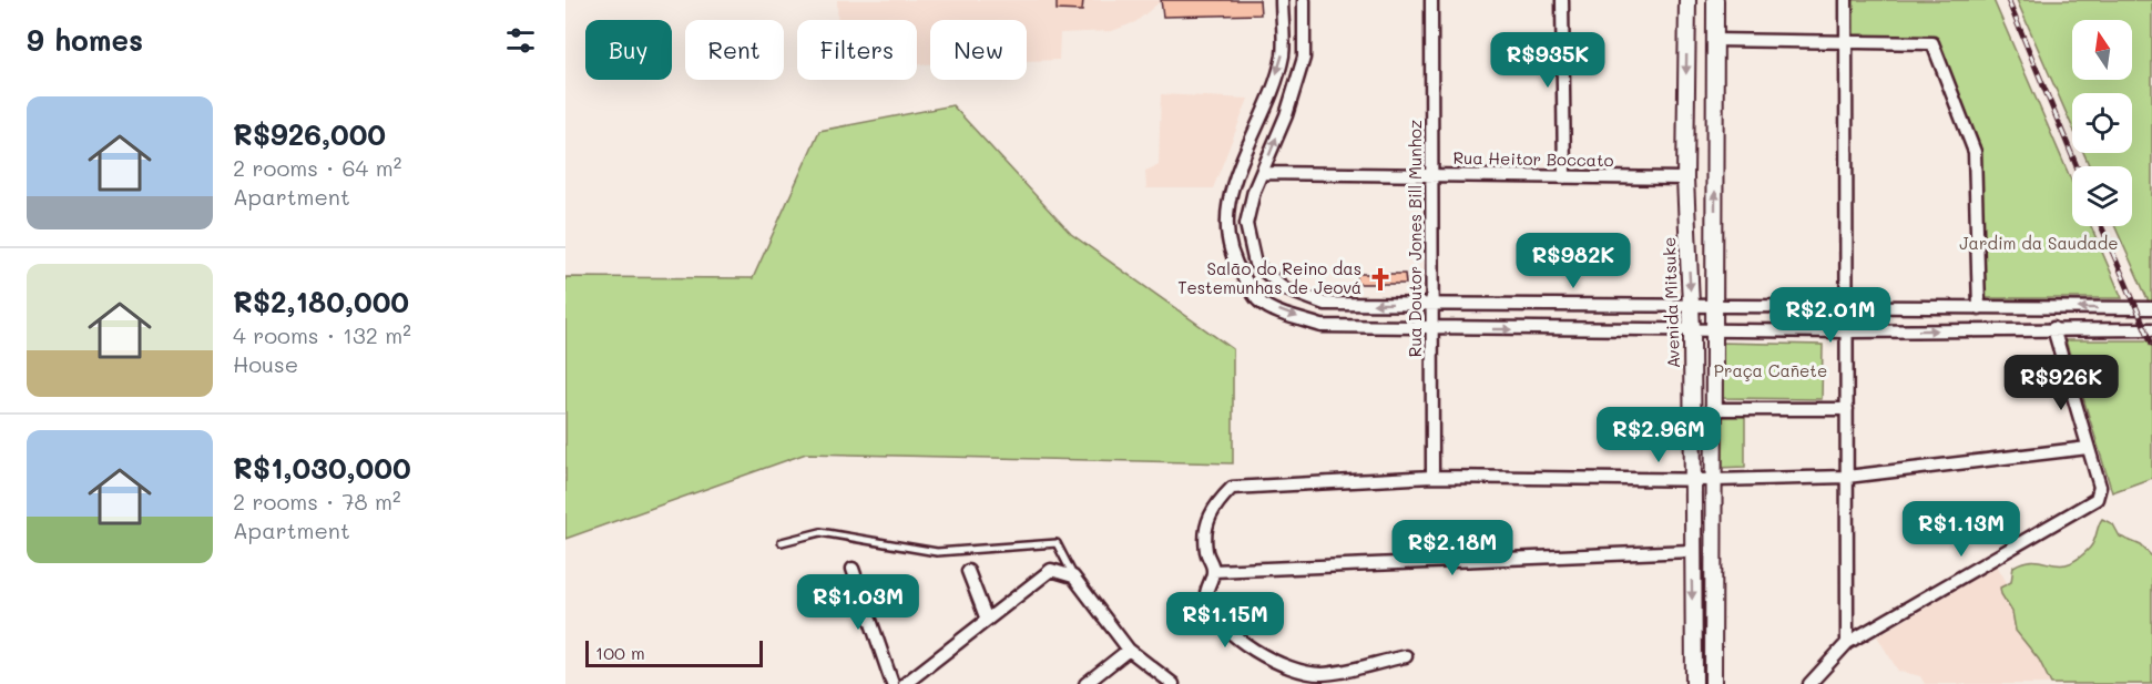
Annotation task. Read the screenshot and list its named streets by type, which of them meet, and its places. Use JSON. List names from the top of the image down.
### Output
{
  "streets": {
    "main road": ["Avenida Mitsuke"],
    "street": ["Rua Heitor Boccato", "Rua Doutor Jones Bill Munhoz"]
  },
  "crossings": [
    ["Rua Heitor Boccato", "Rua Doutor Jones Bill Munhoz"],
    ["Rua Heitor Boccato", "Avenida Mitsuke"]
  ],
  "parks": ["Jardim da Saudade", "Praça Cañete"],
  "places": {
    "church": ["Salão do Reino das Testemunhas de Jeová"]
  },
  "scale_bar": "100 m",
  "north": "top",
  "page": {
    "heading": "9 homes",
    "chip": [
      "Buy",
      "Rent",
      "Filters",
      "New"
    ],
    "price": [
      "R$935K",
      "R$982K",
      "R$2.01M",
      "R$926K",
      "R$2.96M",
      "R$1.13M",
      "R$2.18M",
      "R$1.03M",
      "R$1.15M"
    ],
    "list": [
      {
        "name": "R$926,000",
        "note": "2 rooms · 64 m² · Apartment"
      },
      {
        "name": "R$2,180,000",
        "note": "4 rooms · 132 m² · House"
      },
      {
        "name": "R$1,030,000",
        "note": "2 rooms · 78 m² · Apartment"
      }
    ],
    "scale": "100 m"
  }
}
